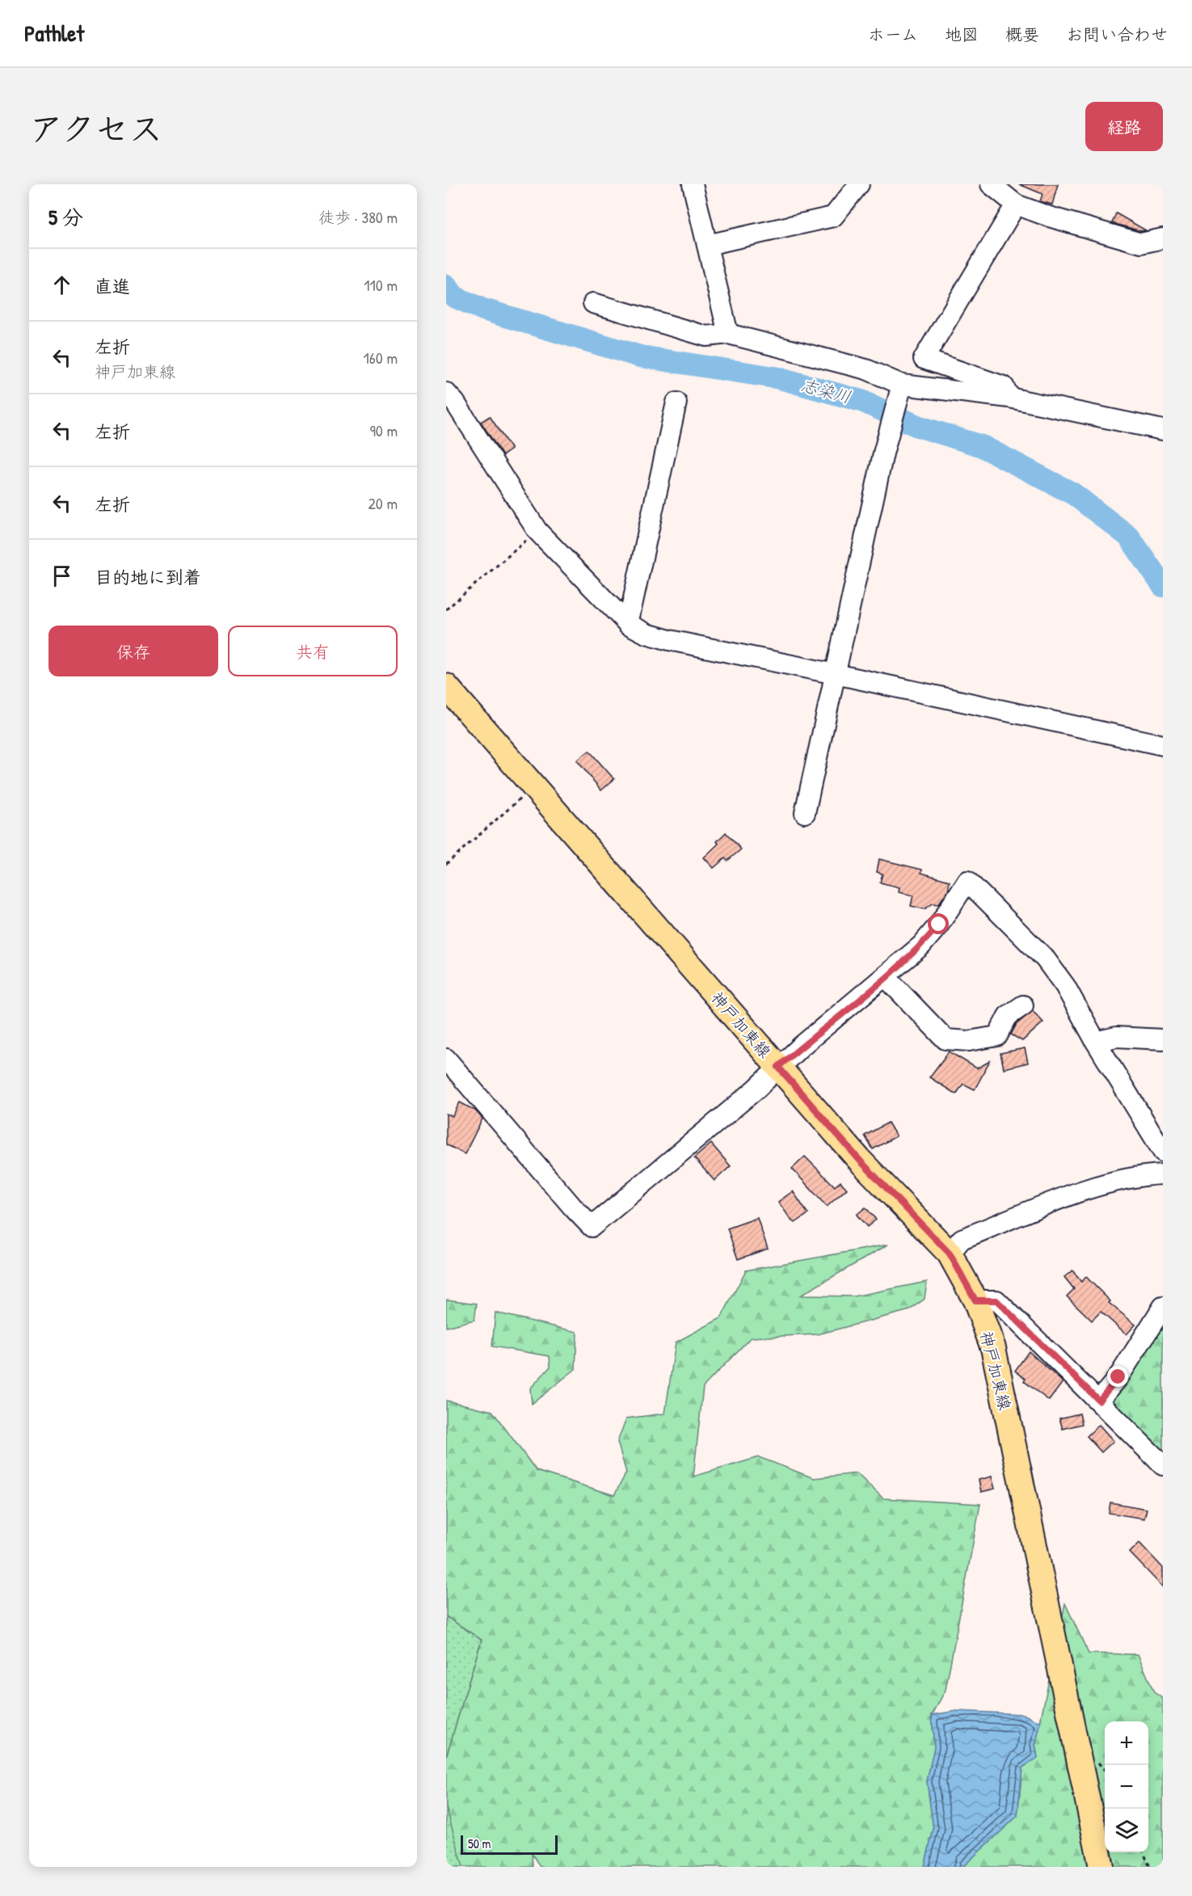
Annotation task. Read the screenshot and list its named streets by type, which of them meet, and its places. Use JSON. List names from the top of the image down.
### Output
{
  "streets": {
    "main road": ["神戸加東線"]
  },
  "water": ["志染川"],
  "scale_bar": "50 m",
  "page": {
    "header": "Pathlet",
    "nav": [
      "ホーム",
      "地図",
      "概要",
      "お問い合わせ"
    ],
    "title": "アクセス",
    "buttons": [
      "経路",
      ["保存", "共有"]
    ],
    "heading": ["5 分", "徒歩 · 380 m"],
    "list": [
      ["直進", "110 m"],
      ["左折", "神戸加東線", "160 m"],
      ["左折", "90 m"],
      ["左折", "20 m"],
      "目的地に到着"
    ],
    "map_buttons": ["+", "−"],
    "scale": "50 m"
  }
}
